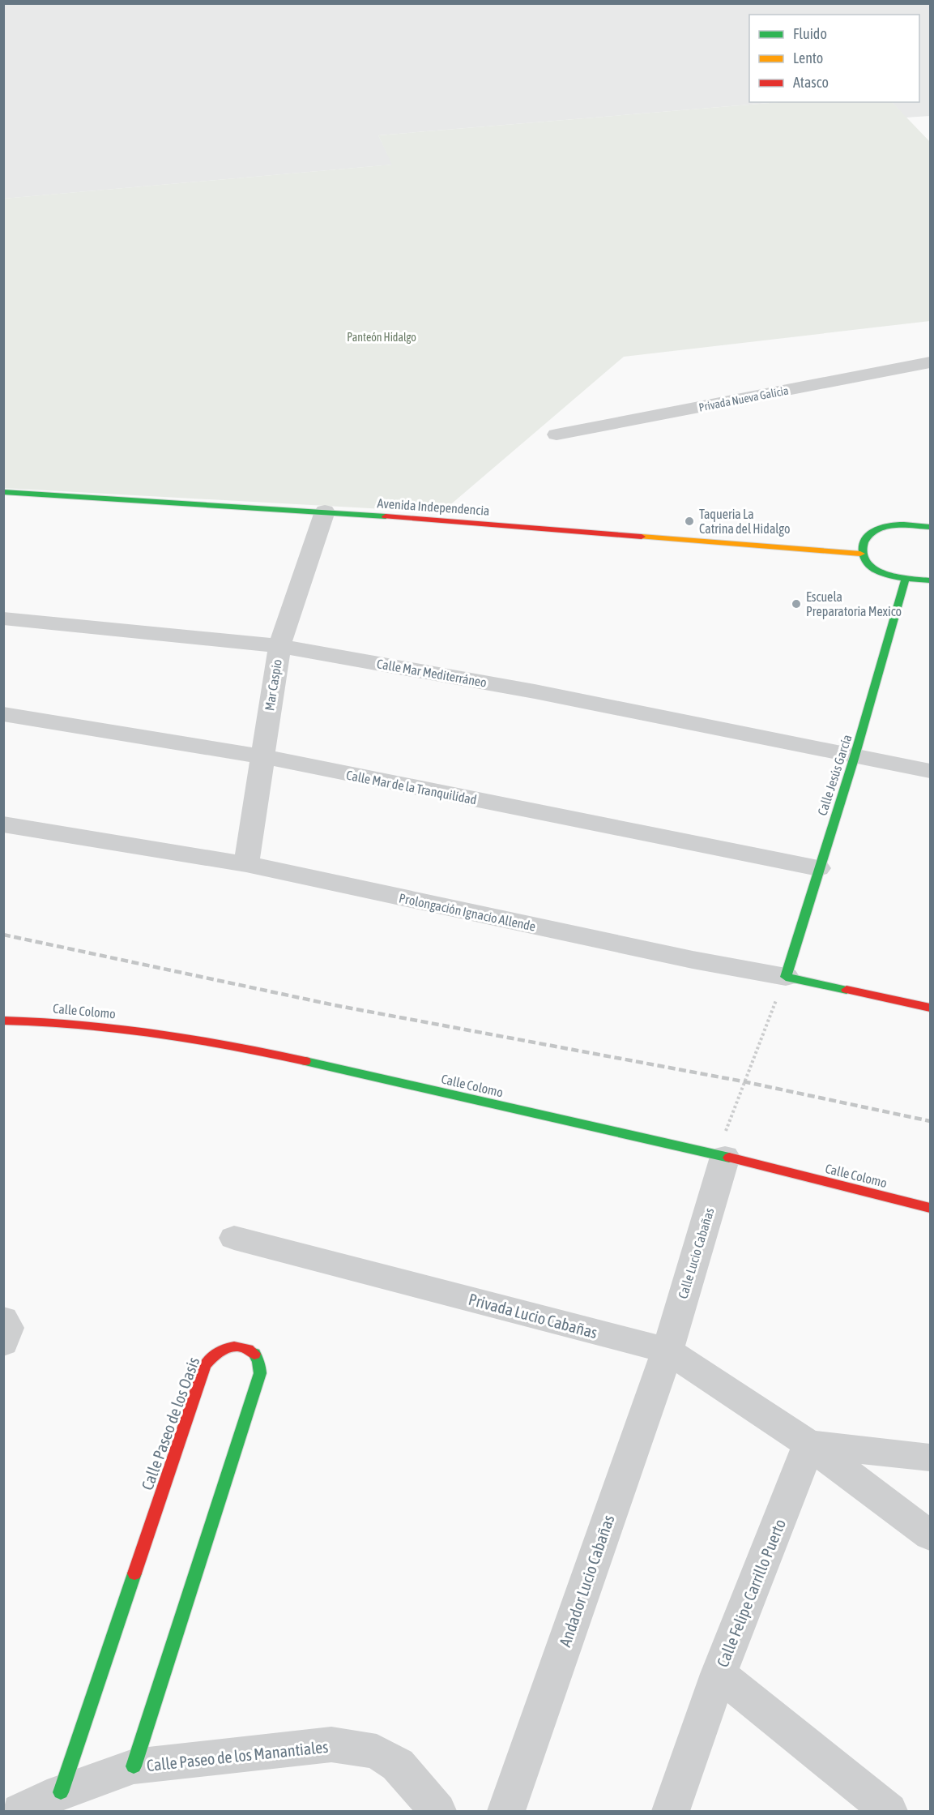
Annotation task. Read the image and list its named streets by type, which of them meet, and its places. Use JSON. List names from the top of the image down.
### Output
{
  "streets": {
    "main road": [
      "Avenida Independencia",
      "Calle Jesús García",
      "Prolongación Ignacio Allende",
      "Calle Colomo",
      "Calle Paseo de los Oasis"
    ],
    "street": [
      "Privada Nueva Galicia",
      "Calle Mar Mediterráneo",
      "Mar Caspio",
      "Calle Mar de la Tranquilidad",
      "Calle Lucio Cabañas",
      "Privada Lucio Cabañas",
      "Andador Lucio Cabañas",
      "Calle Felipe Carrillo Puerto",
      "Calle Paseo de los Manantiales"
    ]
  },
  "crossings": [
    ["Avenida Independencia", "Mar Caspio"],
    ["Calle Mar Mediterráneo", "Mar Caspio"],
    ["Calle Mar Mediterráneo", "Calle Jesús García"],
    ["Mar Caspio", "Calle Mar de la Tranquilidad"],
    ["Mar Caspio", "Prolongación Ignacio Allende"],
    ["Calle Jesús García", "Calle Mar de la Tranquilidad"],
    ["Calle Jesús García", "Prolongación Ignacio Allende"],
    ["Calle Colomo", "Calle Lucio Cabañas"],
    ["Calle Lucio Cabañas", "Privada Lucio Cabañas"],
    ["Calle Lucio Cabañas", "Andador Lucio Cabañas"],
    ["Privada Lucio Cabañas", "Andador Lucio Cabañas"],
    ["Privada Lucio Cabañas", "Calle Felipe Carrillo Puerto"],
    ["Calle Paseo de los Oasis", "Calle Paseo de los Manantiales"]
  ],
  "parks": ["Panteón Hidalgo"],
  "places": ["Taqueria La Catrina del Hidalgo", "Escuela Preparatoria Mexico"],
  "legend": ["Fluido", "Lento", "Atasco"]
}
